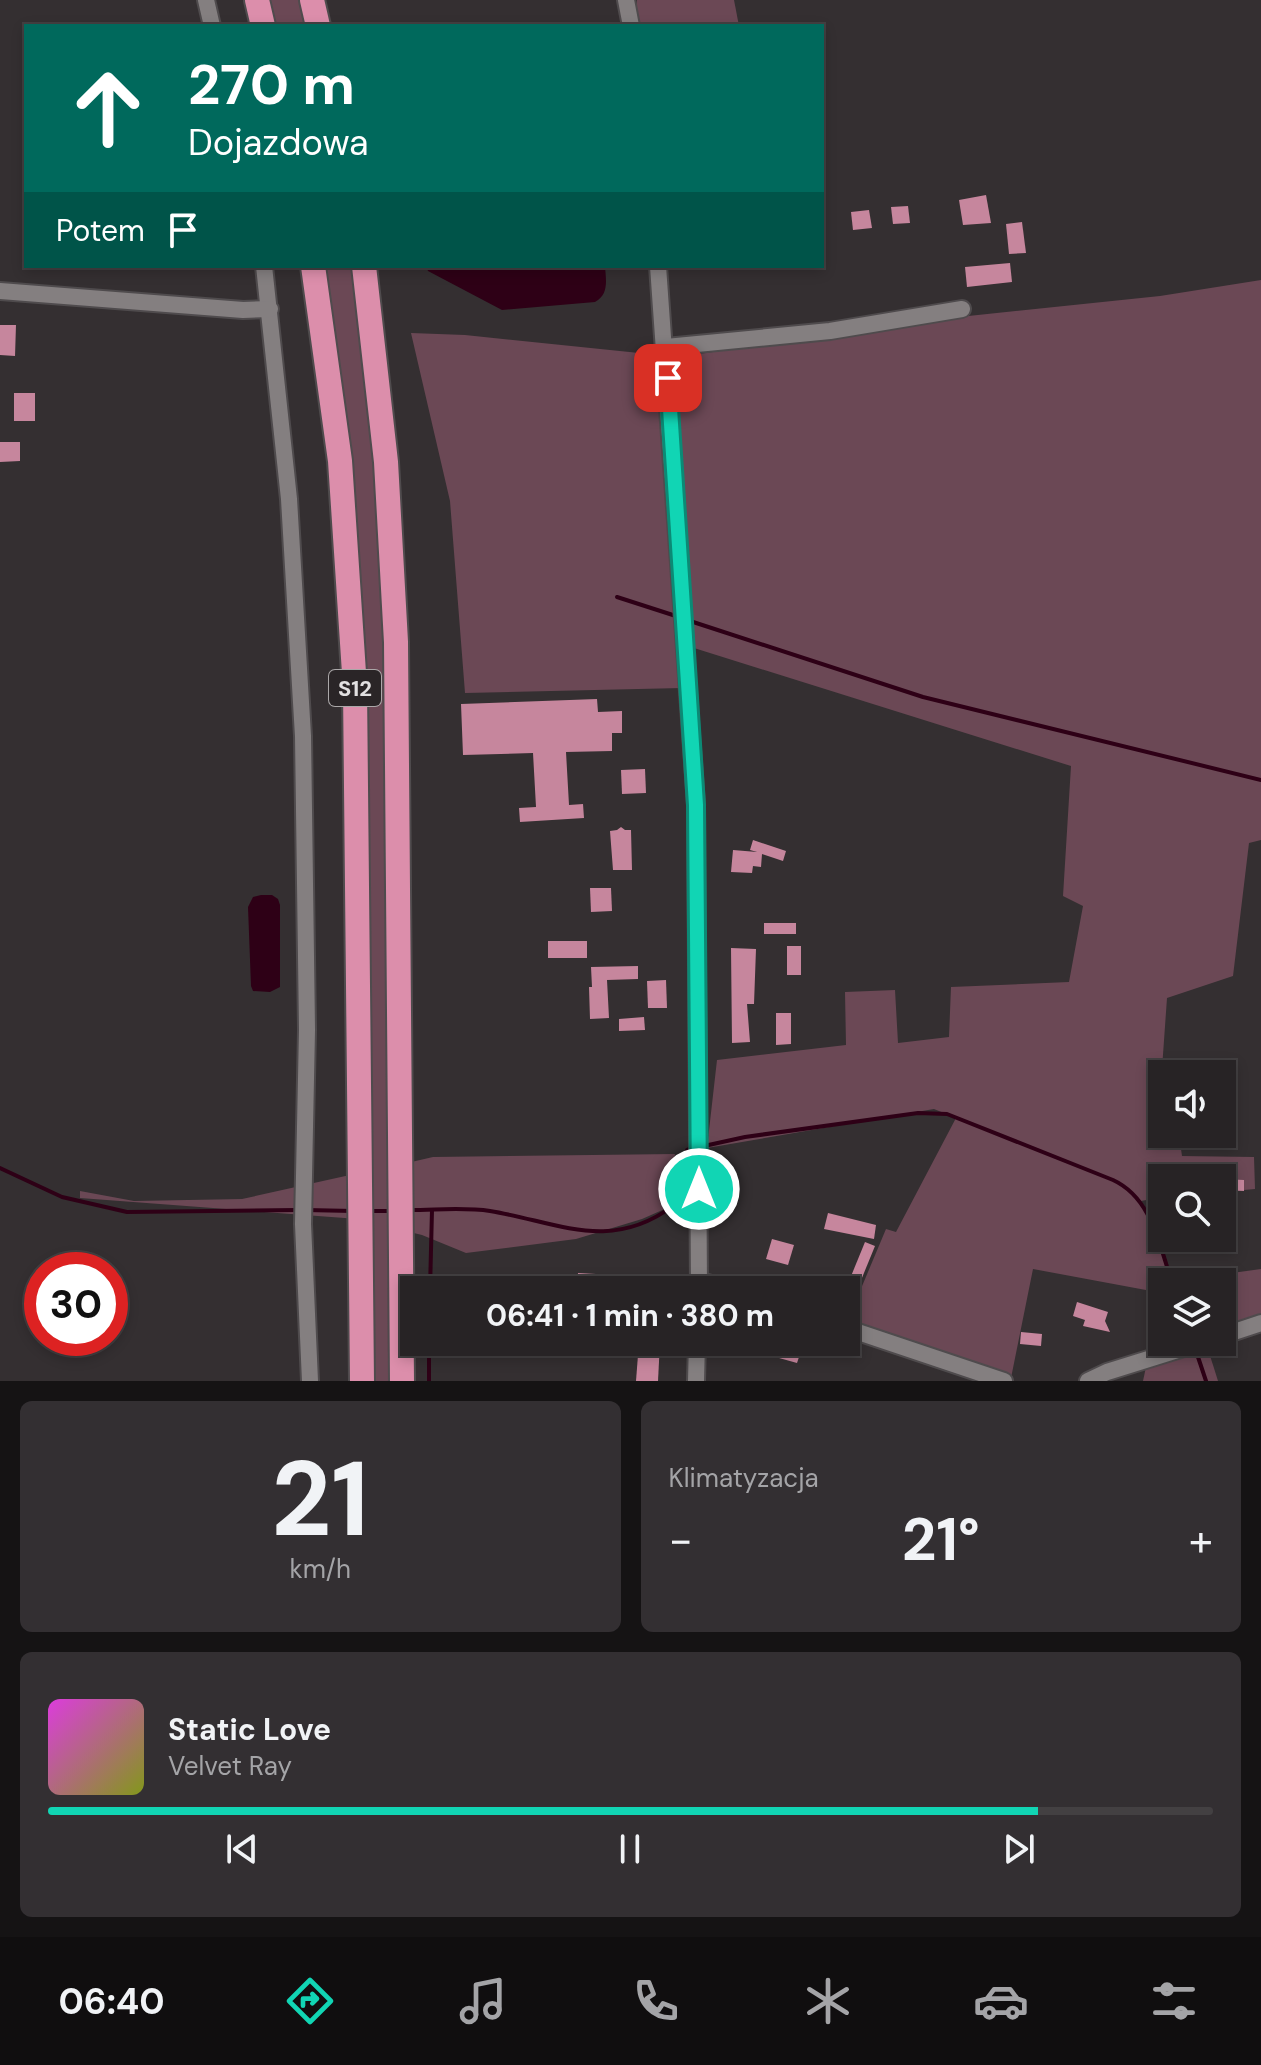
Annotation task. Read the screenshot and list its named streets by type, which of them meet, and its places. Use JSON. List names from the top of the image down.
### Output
{
  "streets": {
    "highway": ["S12"]
  },
  "page": {
    "turn": ["270 m", "Dojazdowa"],
    "then": "Potem",
    "limit": "30",
    "trip": "06:41 · 1 min · 380 m",
    "tile": [
      ["21", "km/h"],
      "Klimatyzacja"
    ],
    "heat": ["−", "21°", "+"],
    "song": ["Static Love", "Velvet Ray"],
    "tabs": "06:40"
  }
}
